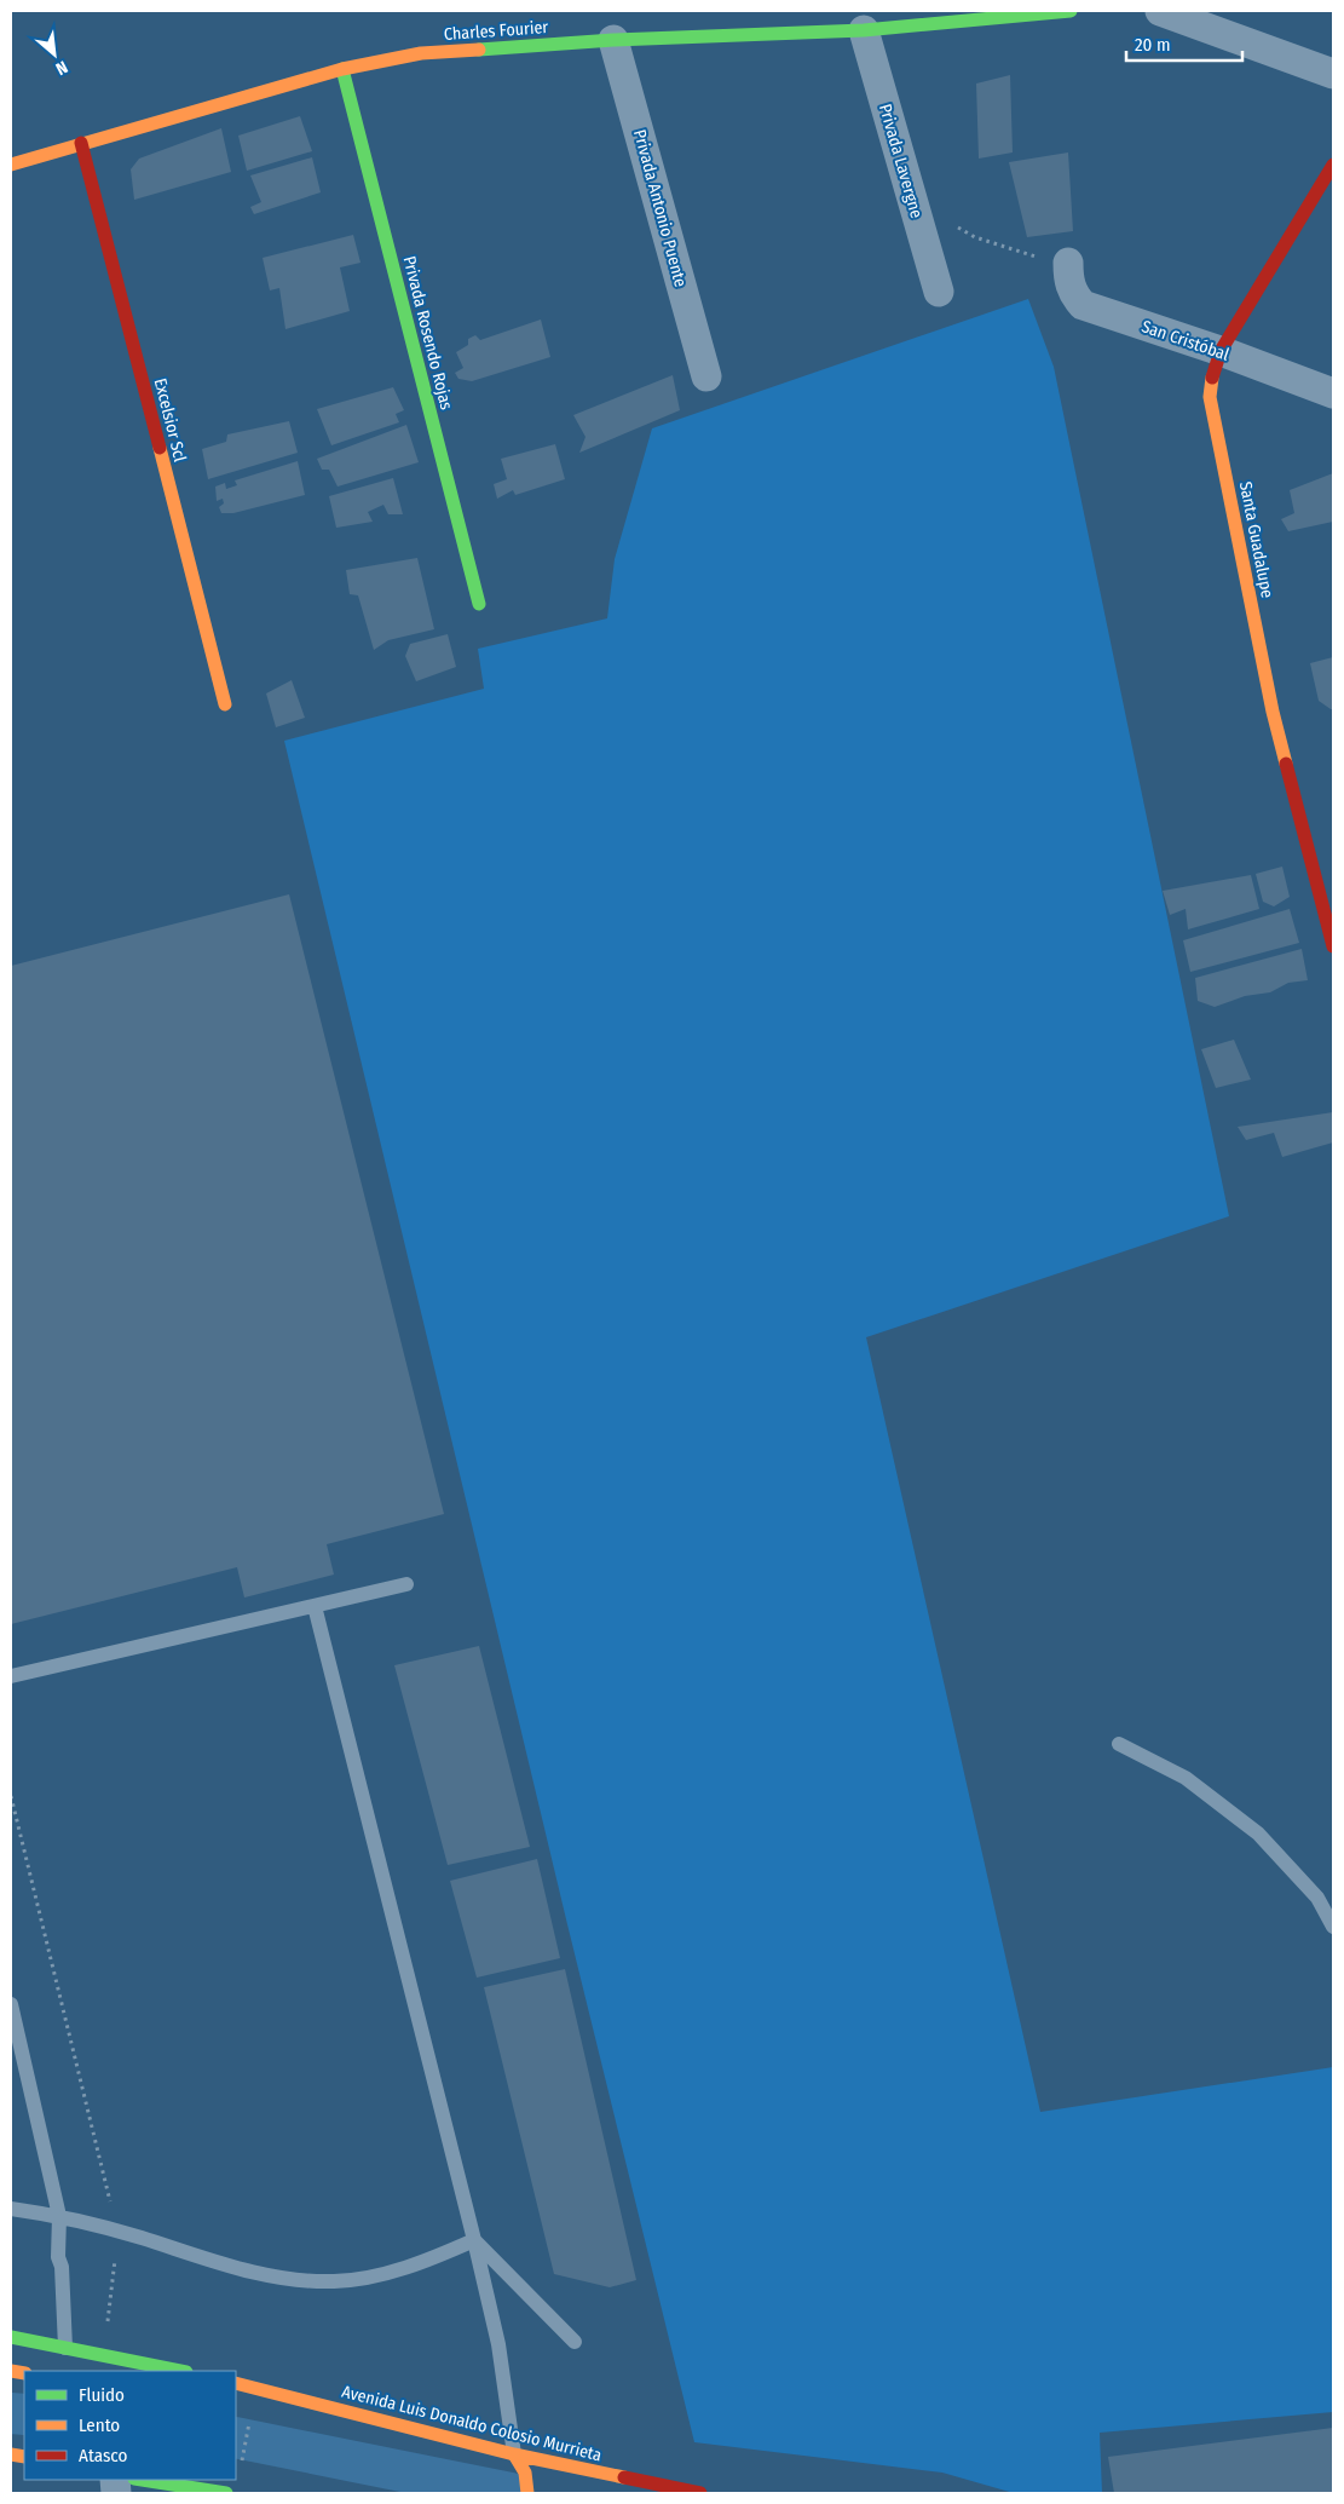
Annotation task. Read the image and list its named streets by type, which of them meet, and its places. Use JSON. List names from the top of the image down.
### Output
{
  "streets": {
    "street": [
      "Charles Fourier",
      "Privada Lavergne",
      "Privada Antonio Puente",
      "Privada Rosendo Rojas",
      "San Cristóbal",
      "Excelsior Scl",
      "Santa Guadalupe",
      "Avenida Luis Donaldo Colosio Murrieta"
    ]
  },
  "crossings": [
    ["Charles Fourier", "Privada Lavergne"],
    ["Charles Fourier", "Privada Antonio Puente"],
    ["Charles Fourier", "Privada Rosendo Rojas"],
    ["Charles Fourier", "Excelsior Scl"],
    ["San Cristóbal", "Santa Guadalupe"]
  ],
  "legend": ["Fluido", "Lento", "Atasco"],
  "scale_bar": "20 m",
  "north": "bottom right"
}
